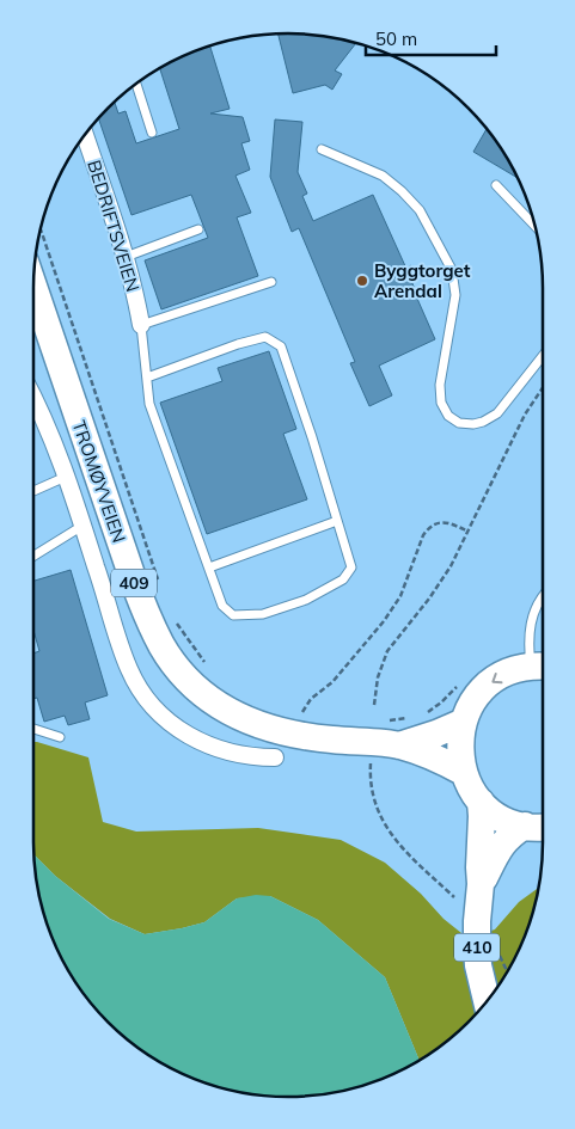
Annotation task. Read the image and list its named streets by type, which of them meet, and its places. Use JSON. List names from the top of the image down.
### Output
{
  "streets": {
    "main road": ["TROMØYVEIEN", "409", "410"],
    "street": ["BEDRIFTSVEIEN"]
  },
  "places": ["Byggtorget Arendal"],
  "scale_bar": "50 m"
}
